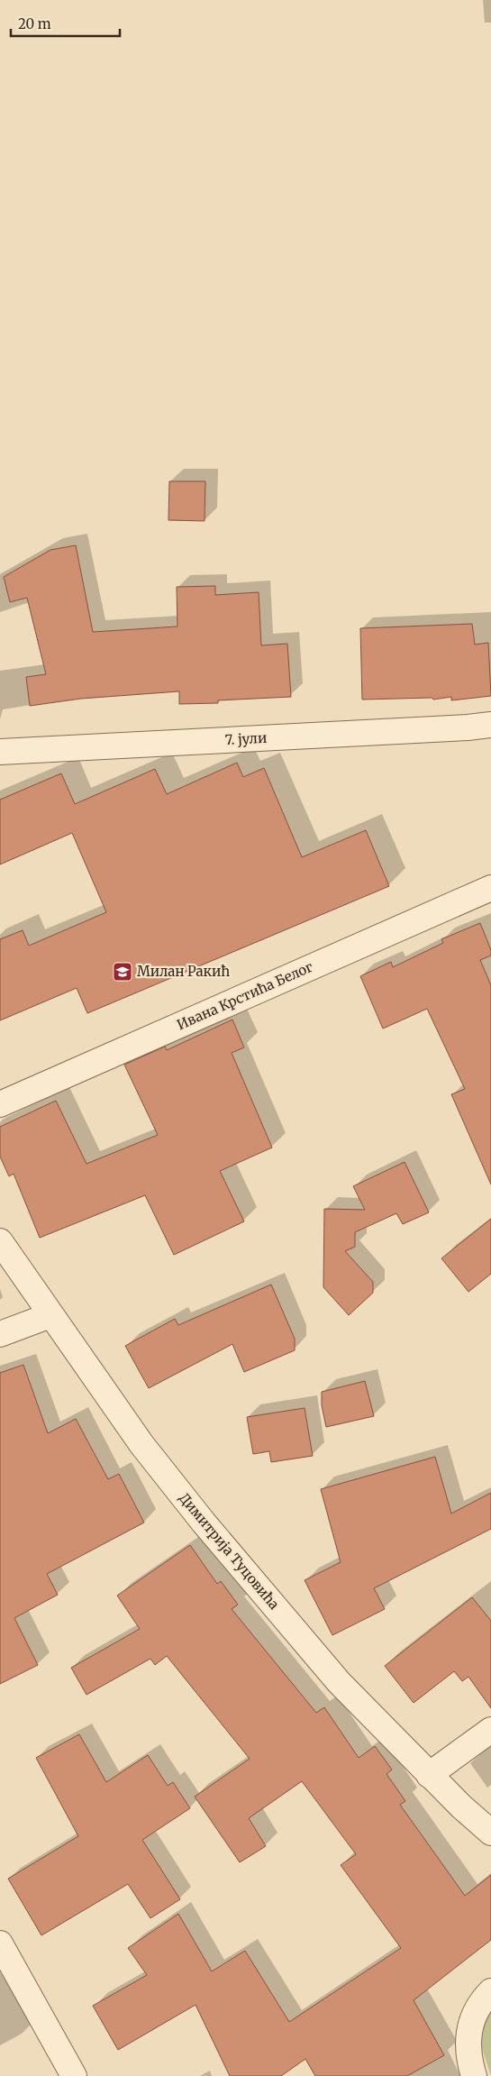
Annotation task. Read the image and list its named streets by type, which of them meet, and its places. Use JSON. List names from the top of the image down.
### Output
{
  "streets": {
    "street": ["7. јули", "Ивана Крстића Белог", "Димитрија Туцовића"]
  },
  "places": {
    "school or university": ["Милан Ракић"]
  },
  "scale_bar": "20 m"
}
